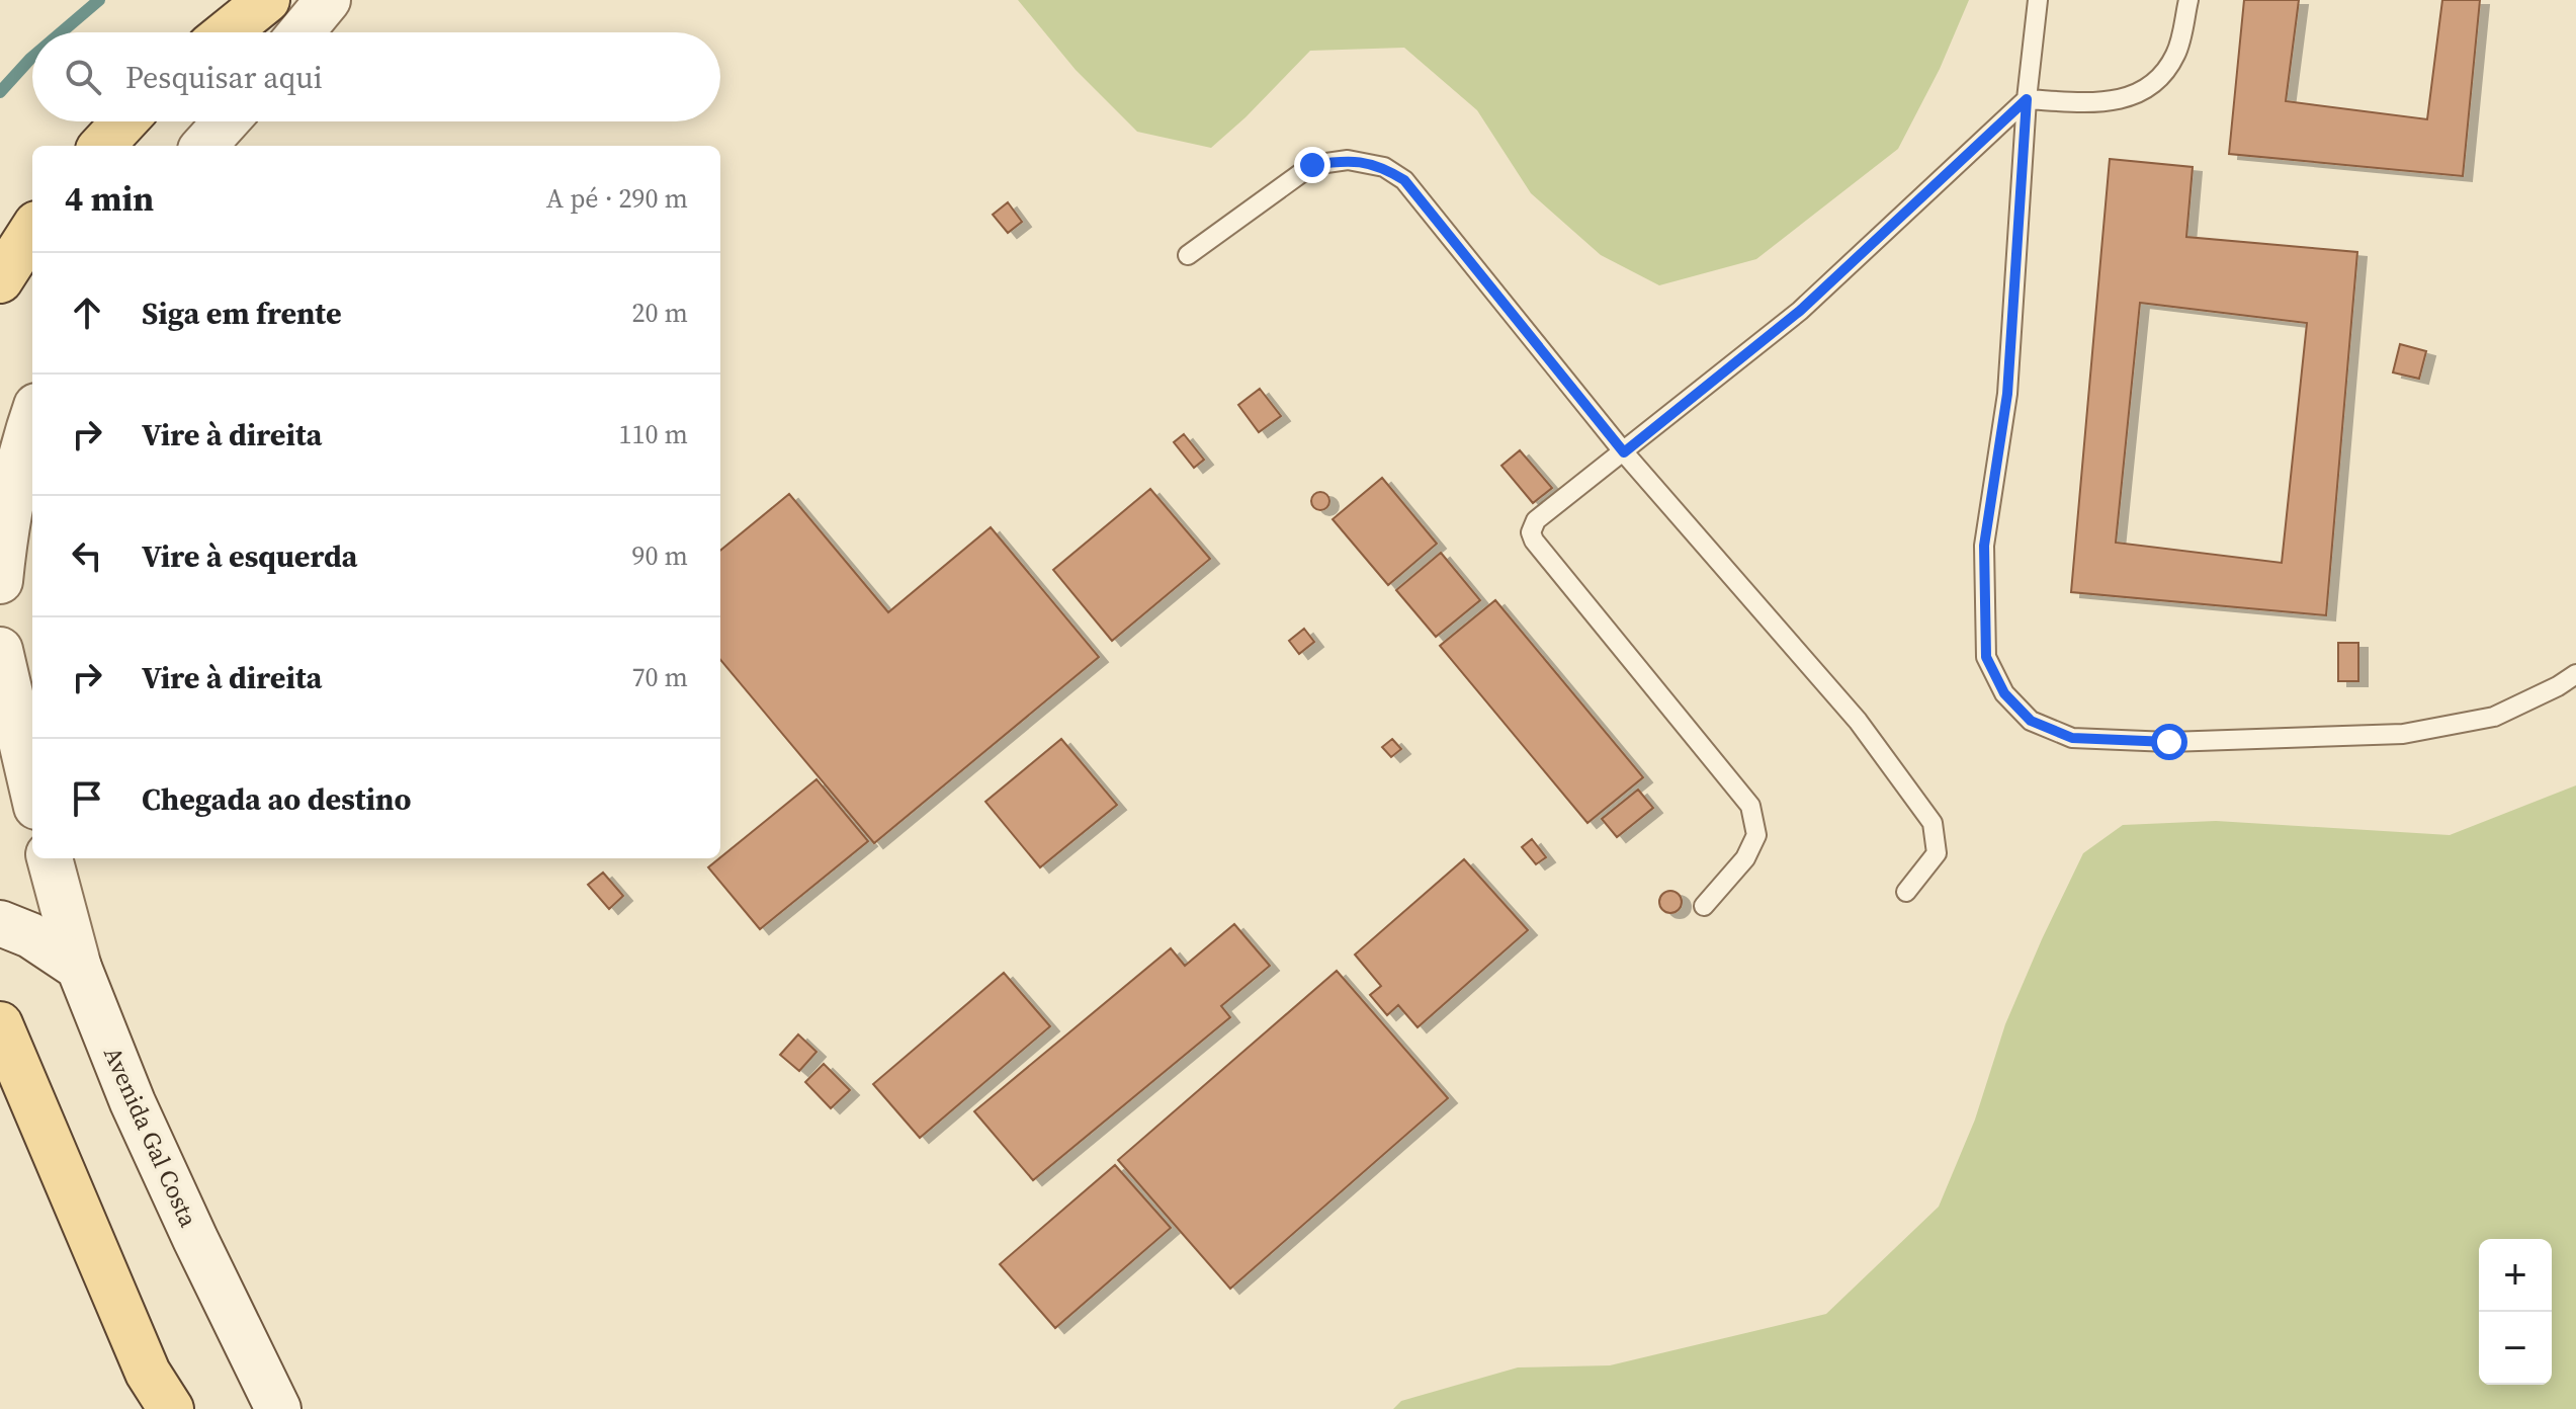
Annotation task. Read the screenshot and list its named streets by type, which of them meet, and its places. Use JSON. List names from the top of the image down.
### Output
{
  "streets": {
    "street": ["Avenida Gal Costa"]
  },
  "page": {
    "search": "Pesquisar aqui",
    "heading": ["4 min", "A pé · 290 m"],
    "list": [
      ["Siga em frente", "20 m"],
      ["Vire à direita", "110 m"],
      ["Vire à esquerda", "90 m"],
      ["Vire à direita", "70 m"],
      "Chegada ao destino"
    ],
    "map_buttons": ["+", "−"]
  }
}
